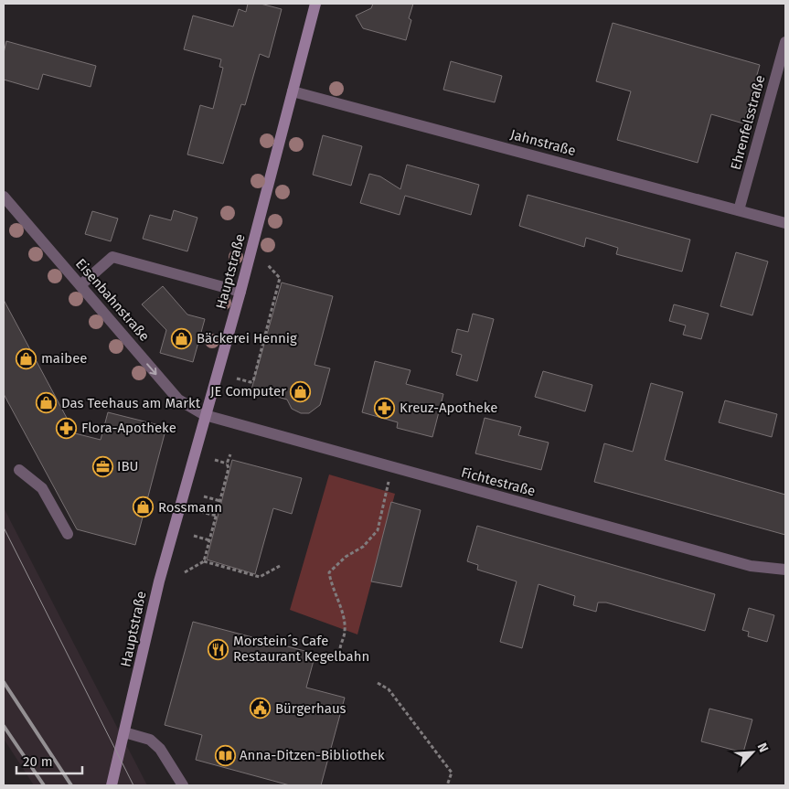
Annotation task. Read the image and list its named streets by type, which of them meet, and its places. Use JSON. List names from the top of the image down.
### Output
{
  "streets": {
    "main road": ["Hauptstraße"],
    "street": [
      "Ehrenfelsstraße",
      "Jahnstraße",
      "Eisenbahnstraße",
      "Fichtestraße"
    ]
  },
  "crossings": [
    ["Ehrenfelsstraße", "Jahnstraße"],
    ["Jahnstraße", "Hauptstraße"],
    ["Hauptstraße", "Eisenbahnstraße"],
    ["Hauptstraße", "Fichtestraße"],
    ["Eisenbahnstraße", "Fichtestraße"]
  ],
  "one_way": ["Eisenbahnstraße"],
  "places": {
    "shop": [
      "Bäckerei Hennig",
      "maibee",
      "JE Computer",
      "Das Teehaus am Markt",
      "Rossmann"
    ],
    "pharmacy": ["Kreuz-Apotheke", "Flora-Apotheke"],
    "office": ["IBU"],
    "restaurant": ["Morstein´s Cafe Restaurant Kegelbahn"],
    "public building": ["Bürgerhaus"],
    "library": ["Anna-Ditzen-Bibliothek"]
  },
  "scale_bar": "20 m",
  "north": "top right"
}
